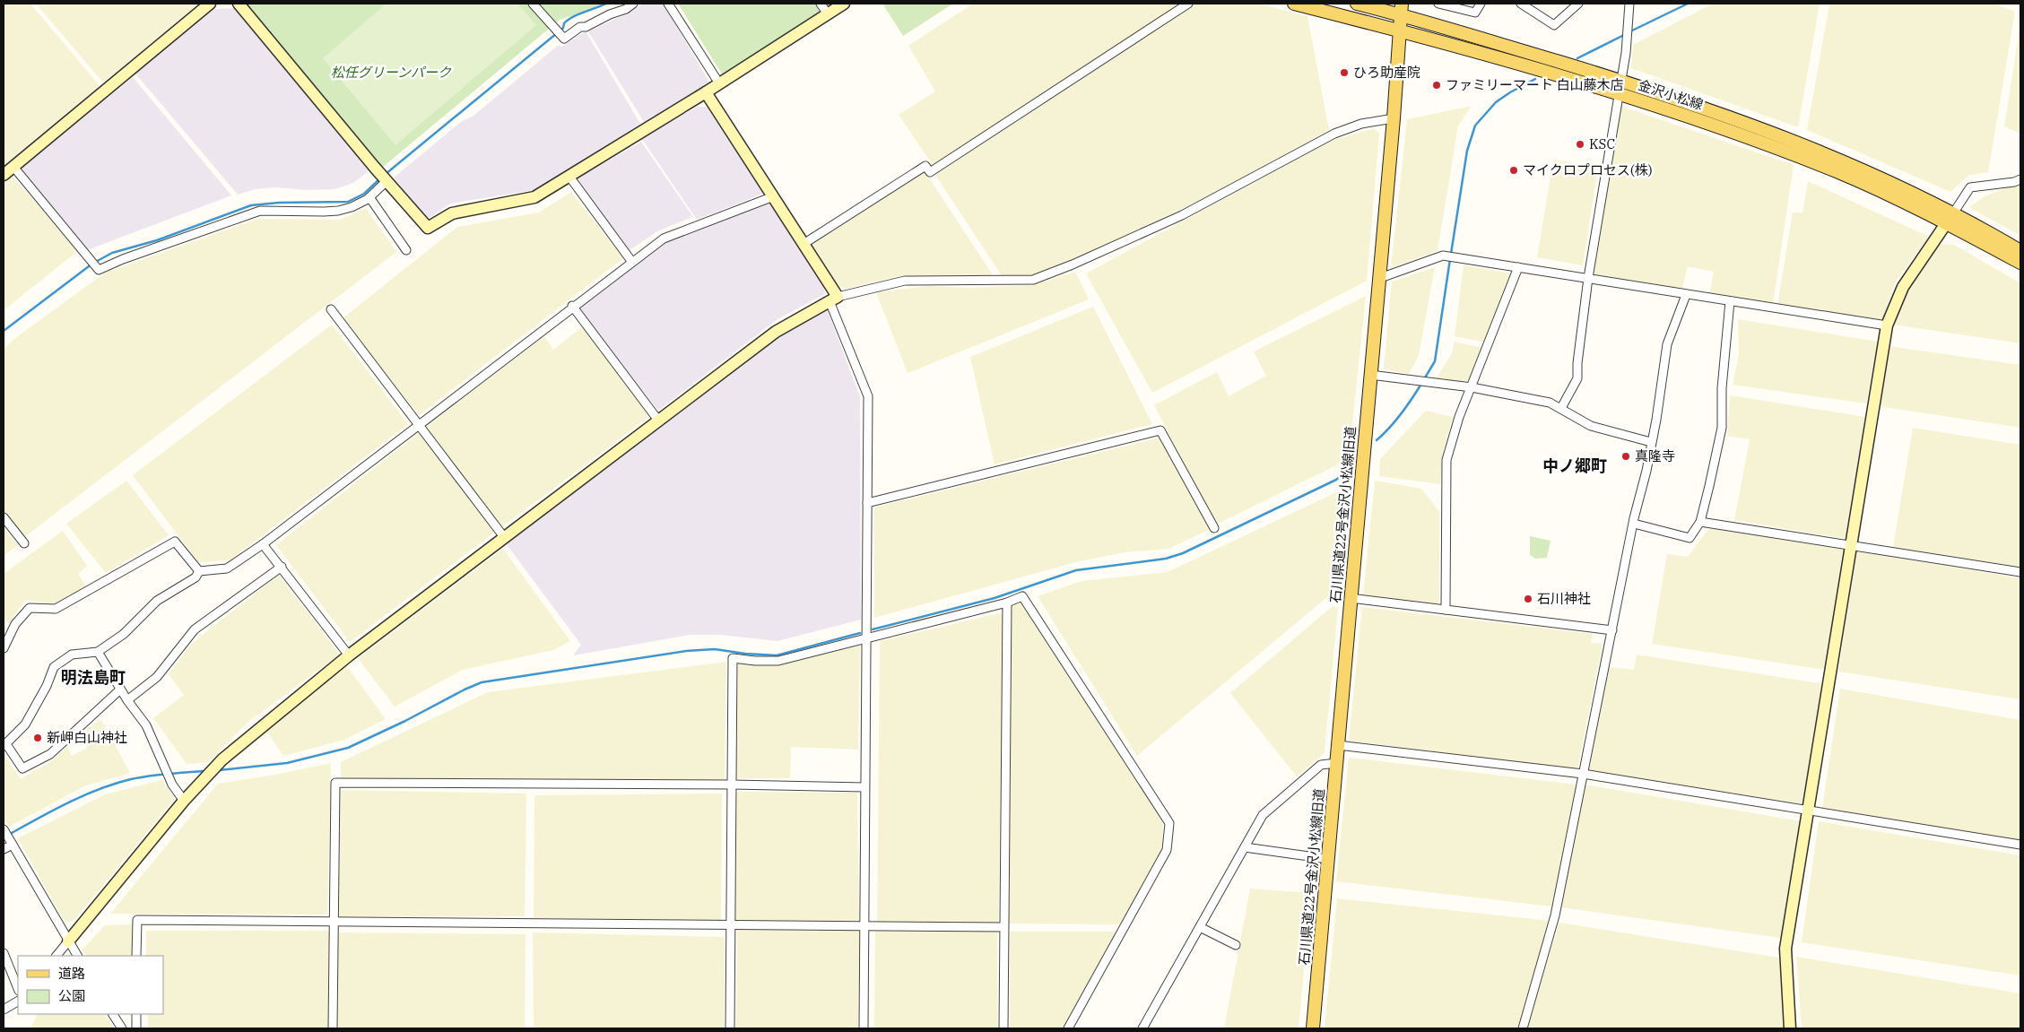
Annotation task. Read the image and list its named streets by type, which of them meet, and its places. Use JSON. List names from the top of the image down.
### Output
{
  "streets": {
    "main road": ["金沢小松線", "石川県道22号金沢小松線旧道"]
  },
  "crossings": [
    ["金沢小松線", "石川県道22号金沢小松線旧道"]
  ],
  "districts": ["中ノ郷町", "明法島町"],
  "parks": ["松任グリーンパーク"],
  "places": [
    "ひろ助産院",
    "ファミリーマート 白山藤木店",
    "KSC",
    "マイクロプロセス(株)",
    "真隆寺",
    "石川神社",
    "新岬白山神社"
  ],
  "legend": ["道路", "公園"]
}
